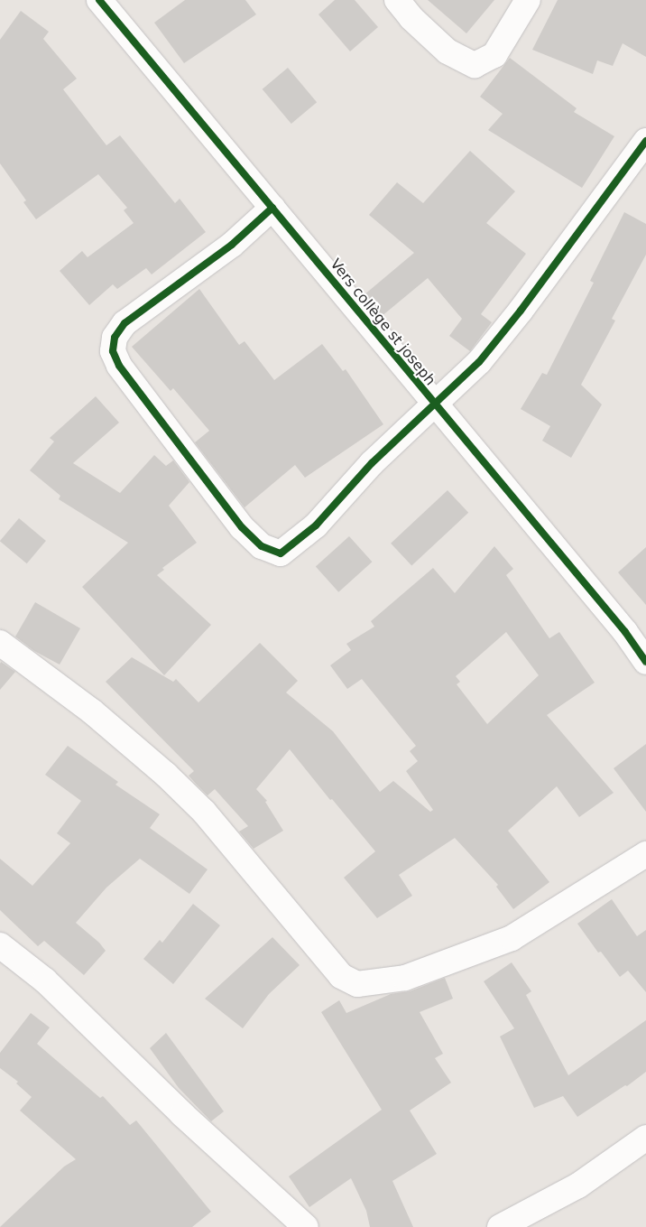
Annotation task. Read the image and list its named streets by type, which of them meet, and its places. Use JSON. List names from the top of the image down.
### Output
{
  "streets": {
    "street": ["Vers collège st joseph"]
  }
}
